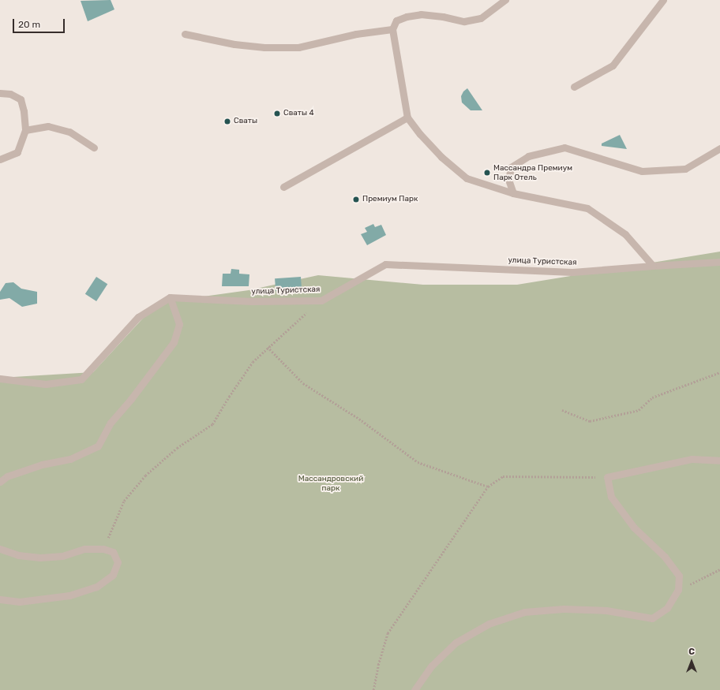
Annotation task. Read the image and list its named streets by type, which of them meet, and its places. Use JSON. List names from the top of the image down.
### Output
{
  "streets": {
    "lane": ["улица Туристская"]
  },
  "parks": ["Массандровский парк"],
  "places": [
    "Сваты 4",
    "Сваты",
    "Массандра Премиум Парк Отель",
    "Премиум Парк"
  ],
  "scale_bar": "20 m",
  "north": "top"
}
